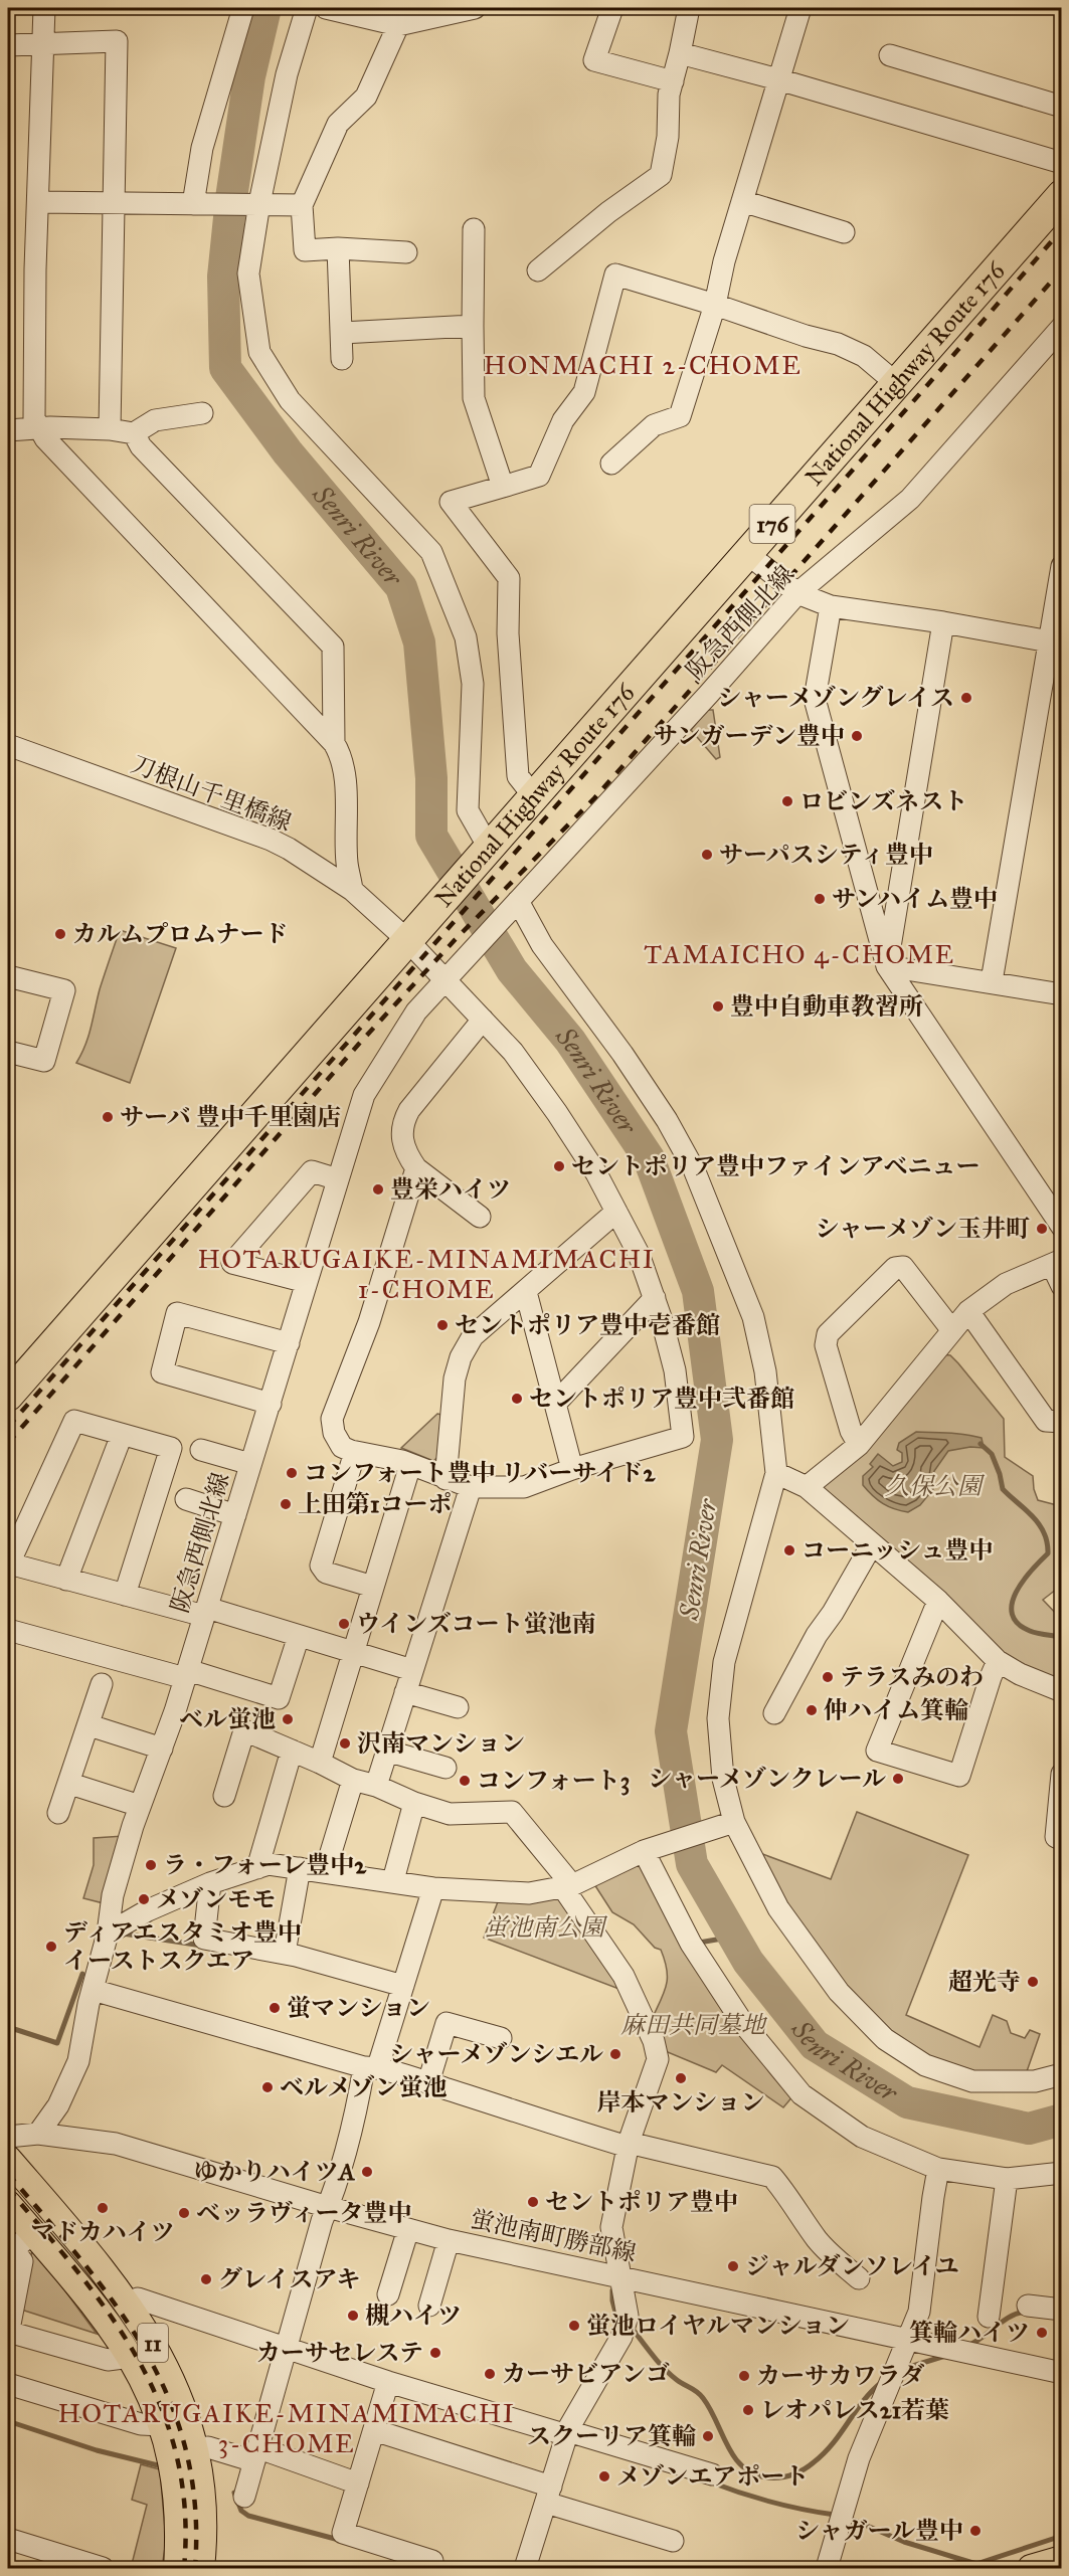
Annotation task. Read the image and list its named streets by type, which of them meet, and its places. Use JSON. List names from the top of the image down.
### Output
{
  "streets": {
    "highway": ["National Highway Route 176", "176"],
    "main road": ["11"],
    "street": ["阪急西側北線", "刀根山千里橋線", "蛍池南町勝部線"]
  },
  "crossings": [
    ["National Highway Route 176", "刀根山千里橋線"],
    ["阪急西側北線", "刀根山千里橋線"],
    ["阪急西側北線", "蛍池南町勝部線"]
  ],
  "districts": [
    "HONMACHI 2-CHOME",
    "TAMAICHO 4-CHOME",
    "HOTARUGAIKE-MINAMIMACHI 1-CHOME",
    "HOTARUGAIKE-MINAMIMACHI 3-CHOME"
  ],
  "water": ["Senri River"],
  "parks": ["久保公園", "蛍池南公園", "麻田共同墓地"],
  "places": [
    "シャーメゾングレイス",
    "サンガーデン豊中",
    "ロビンズネスト",
    "サーパスシティ豊中",
    "サンハイム豊中",
    "カルムプロムナード",
    "豊中自動車教習所",
    "サーバ 豊中千里園店",
    "セントポリア豊中ファインアベニュー",
    "豊栄ハイツ",
    "シャーメゾン玉井町",
    "セントポリア豊中壱番館",
    "セントポリア豊中弐番館",
    "コンフォート豊中 リバーサイド2",
    "上田第1コーポ",
    "コーニッシュ豊中",
    "ウインズコート蛍池南",
    "テラスみのわ",
    "仲ハイム箕輪",
    "ベル蛍池",
    "沢南マンション",
    "シャーメゾンクレール",
    "コンフォート3",
    "ラ・フォーレ豊中2",
    "メゾンモモ",
    "ディアエスタミオ豊中 イーストスクエア",
    "超光寺",
    "蛍マンション",
    "シャーメゾンシエル",
    "岸本マンション",
    "ベルメゾン蛍池",
    "ゆかりハイツA",
    "セントポリア豊中",
    "マドカハイツ",
    "ベッラヴィータ豊中",
    "ジャルダンソレイユ",
    "グレイスアキ",
    "槻ハイツ",
    "蛍池ロイヤルマンション",
    "箕輪ハイツ",
    "カーサセレステ",
    "カーサビアンゴ",
    "カーサカワラダ",
    "レオパレス21若葉",
    "スクーリア箕輪",
    "メゾンエアポート",
    "シャガール豊中"
  ]
}
